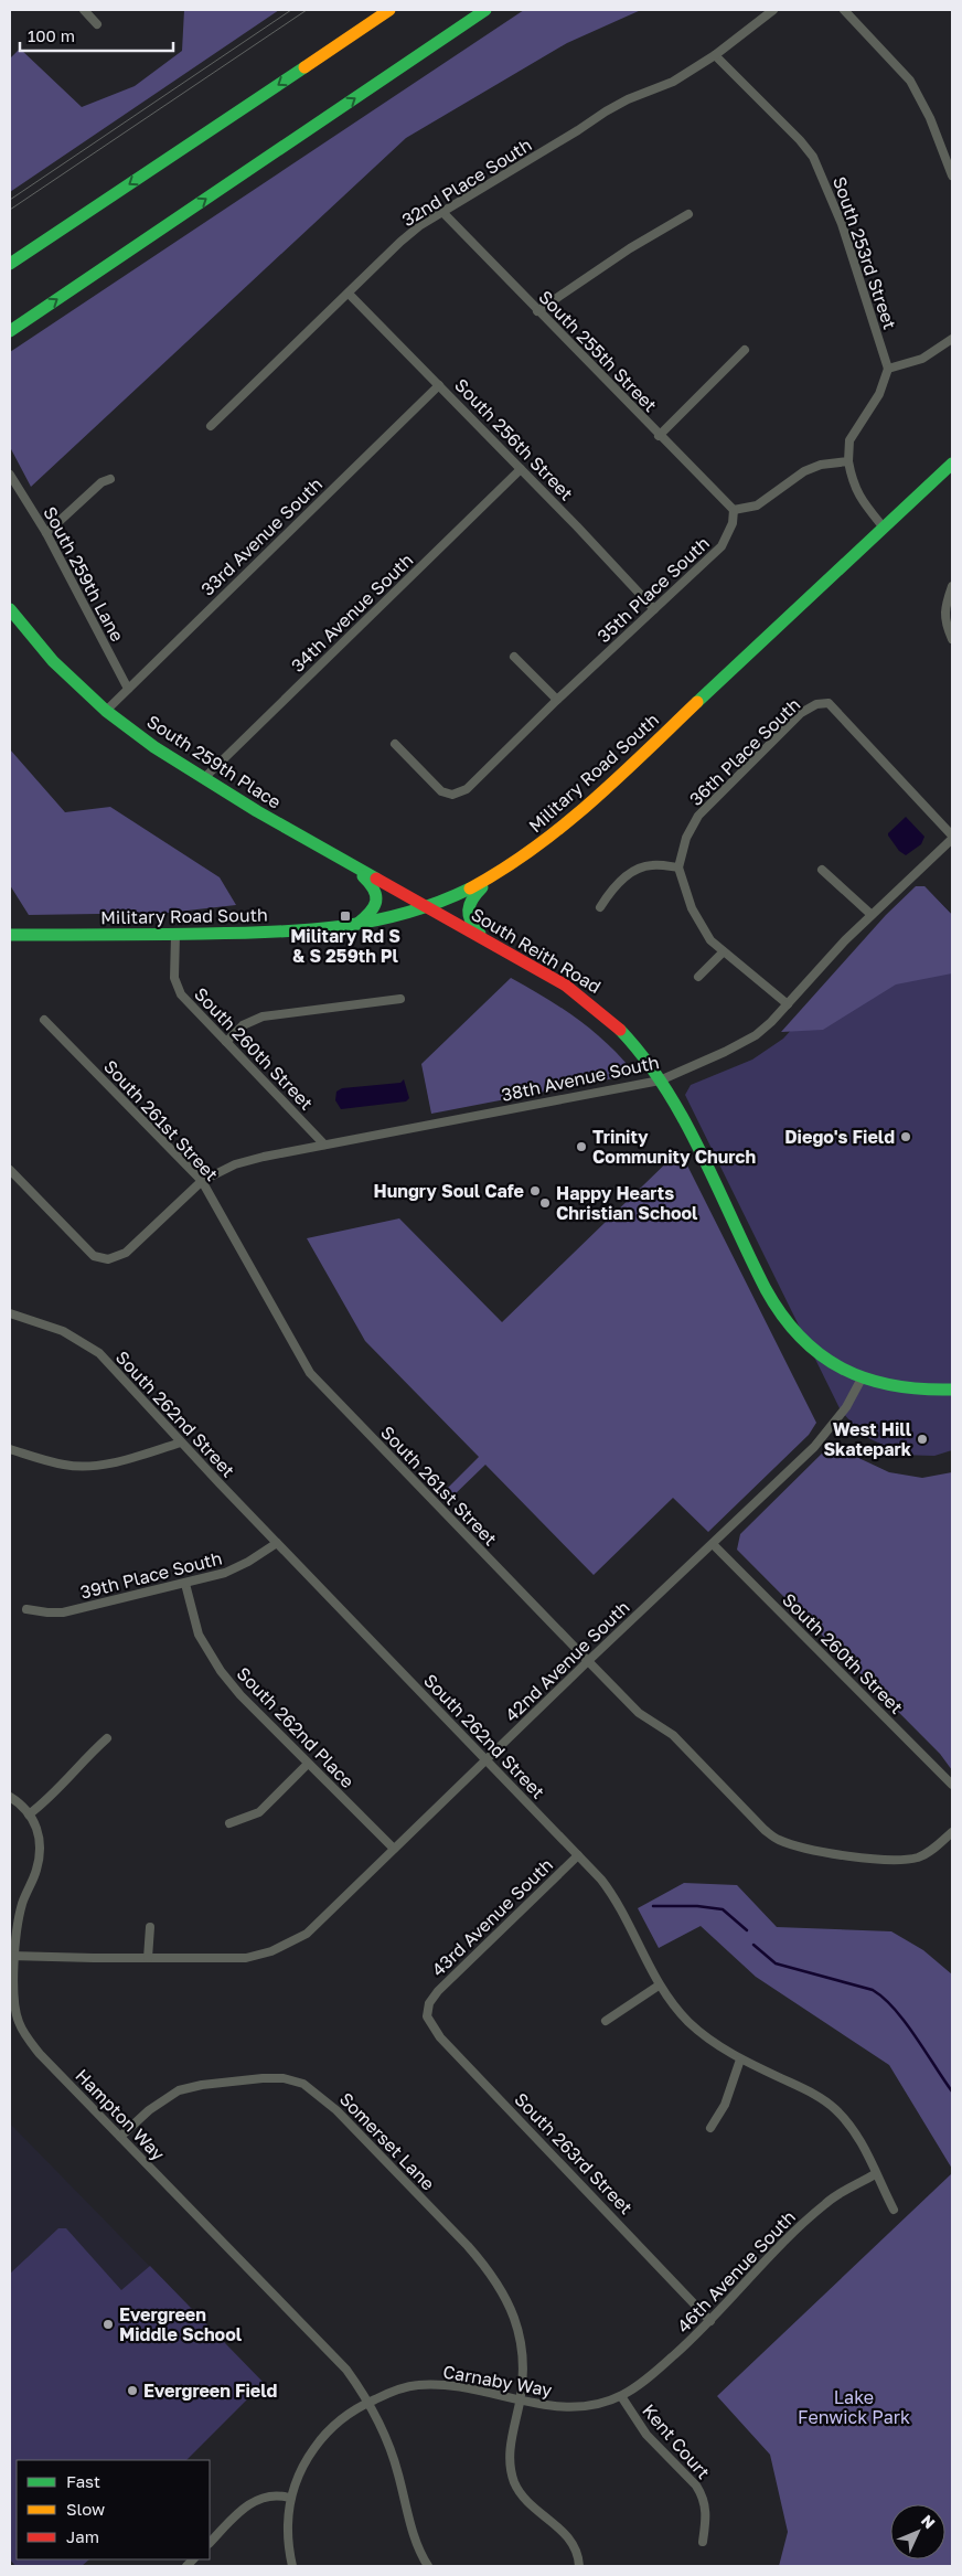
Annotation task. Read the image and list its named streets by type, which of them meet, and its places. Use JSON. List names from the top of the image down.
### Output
{
  "streets": {
    "main road": ["South 259th Place", "Military Road South", "South Reith Road"],
    "street": [
      "32nd Place South",
      "South 253rd Street",
      "South 255th Street",
      "South 256th Street",
      "33rd Avenue South",
      "South 259th Lane",
      "35th Place South",
      "34th Avenue South",
      "36th Place South",
      "South 260th Street",
      "38th Avenue South",
      "South 261st Street",
      "South 262nd Street",
      "39th Place South",
      "42nd Avenue South",
      "South 262nd Place",
      "43rd Avenue South",
      "Hampton Way",
      "Somerset Lane",
      "South 263rd Street",
      "46th Avenue South",
      "Carnaby Way",
      "Kent Court"
    ]
  },
  "crossings": [
    ["32nd Place South", "South 253rd Street"],
    ["32nd Place South", "South 255th Street"],
    ["32nd Place South", "South 256th Street"],
    ["South 255th Street", "35th Place South"],
    ["South 256th Street", "33rd Avenue South"],
    ["South 256th Street", "35th Place South"],
    ["South 256th Street", "34th Avenue South"],
    ["33rd Avenue South", "South 259th Lane"],
    ["33rd Avenue South", "South 259th Place"],
    ["34th Avenue South", "South 259th Place"],
    ["36th Place South", "38th Avenue South"],
    ["South 259th Place", "Military Road South"],
    ["South 259th Place", "South Reith Road"],
    ["Military Road South", "South Reith Road"],
    ["Military Road South", "South 260th Street"],
    ["South Reith Road", "38th Avenue South"],
    ["South Reith Road", "42nd Avenue South"],
    ["South 260th Street", "38th Avenue South"],
    ["South 260th Street", "42nd Avenue South"],
    ["South 261st Street", "42nd Avenue South"],
    ["South 262nd Street", "39th Place South"],
    ["South 262nd Street", "42nd Avenue South"],
    ["South 262nd Street", "43rd Avenue South"],
    ["South 262nd Street", "46th Avenue South"],
    ["39th Place South", "South 262nd Place"],
    ["42nd Avenue South", "South 262nd Place"],
    ["42nd Avenue South", "Hampton Way"],
    ["43rd Avenue South", "South 263rd Street"],
    ["Hampton Way", "Somerset Lane"],
    ["Hampton Way", "Carnaby Way"],
    ["Somerset Lane", "Carnaby Way"],
    ["South 263rd Street", "46th Avenue South"],
    ["46th Avenue South", "Carnaby Way"],
    ["46th Avenue South", "Kent Court"],
    ["Carnaby Way", "Kent Court"]
  ],
  "parks": ["Lake Fenwick Park"],
  "places": {
    "transit": ["Military Rd S & S 259th Pl"],
    "other": [
      "Diego's Field",
      "Trinity Community Church",
      "Hungry Soul Cafe",
      "Happy Hearts Christian School",
      "West Hill Skatepark",
      "Evergreen Middle School",
      "Evergreen Field"
    ]
  },
  "legend": ["Fast", "Slow", "Jam"],
  "scale_bar": "100 m",
  "north": "top right"
}
